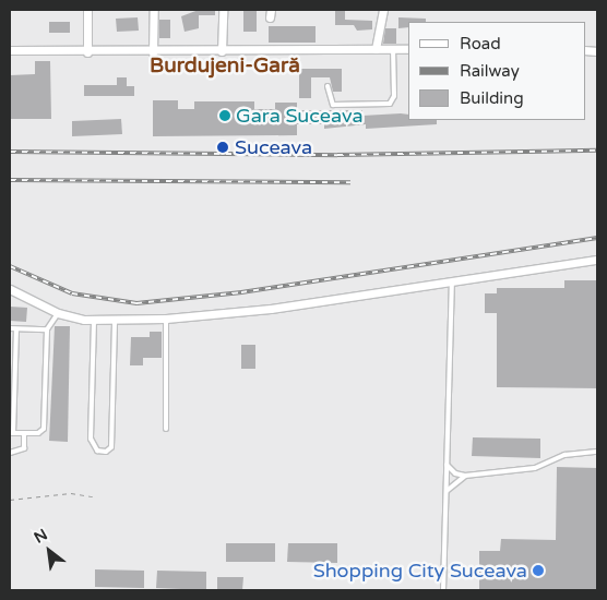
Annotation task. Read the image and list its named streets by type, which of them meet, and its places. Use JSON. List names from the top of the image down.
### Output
{
  "districts": ["Burdujeni-Gară"],
  "places": ["Gara Suceava", "Suceava", "Shopping City Suceava"],
  "legend": ["Road", "Railway", "Building"],
  "north": "top left"
}
